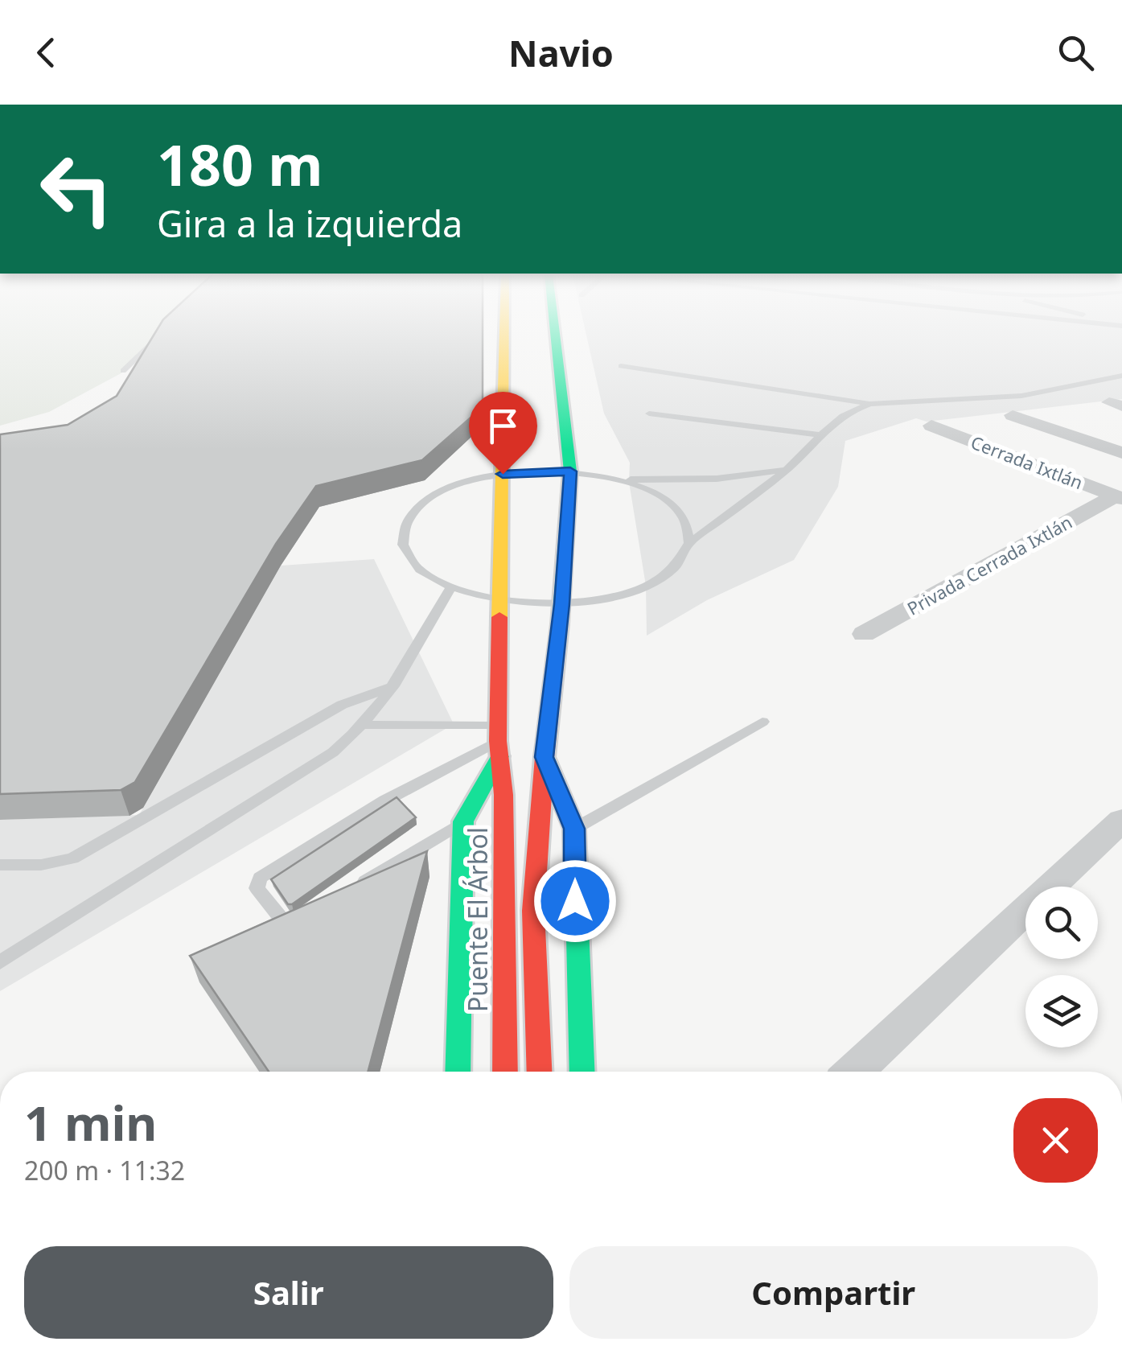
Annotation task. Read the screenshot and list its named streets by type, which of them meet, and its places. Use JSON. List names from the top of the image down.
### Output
{
  "streets": {
    "main road": ["Puente El Árbol"],
    "street": ["Cerrada Ixtlán", "Privada Cerrada Ixtlán"]
  },
  "crossings": [
    ["Cerrada Ixtlán", "Privada Cerrada Ixtlán"]
  ],
  "page": {
    "header": "Navio",
    "turn": ["180 m", "Gira a la izquierda"],
    "heading": ["1 min", "200 m · 11:32"],
    "buttons": ["Salir", "Compartir"]
  }
}
